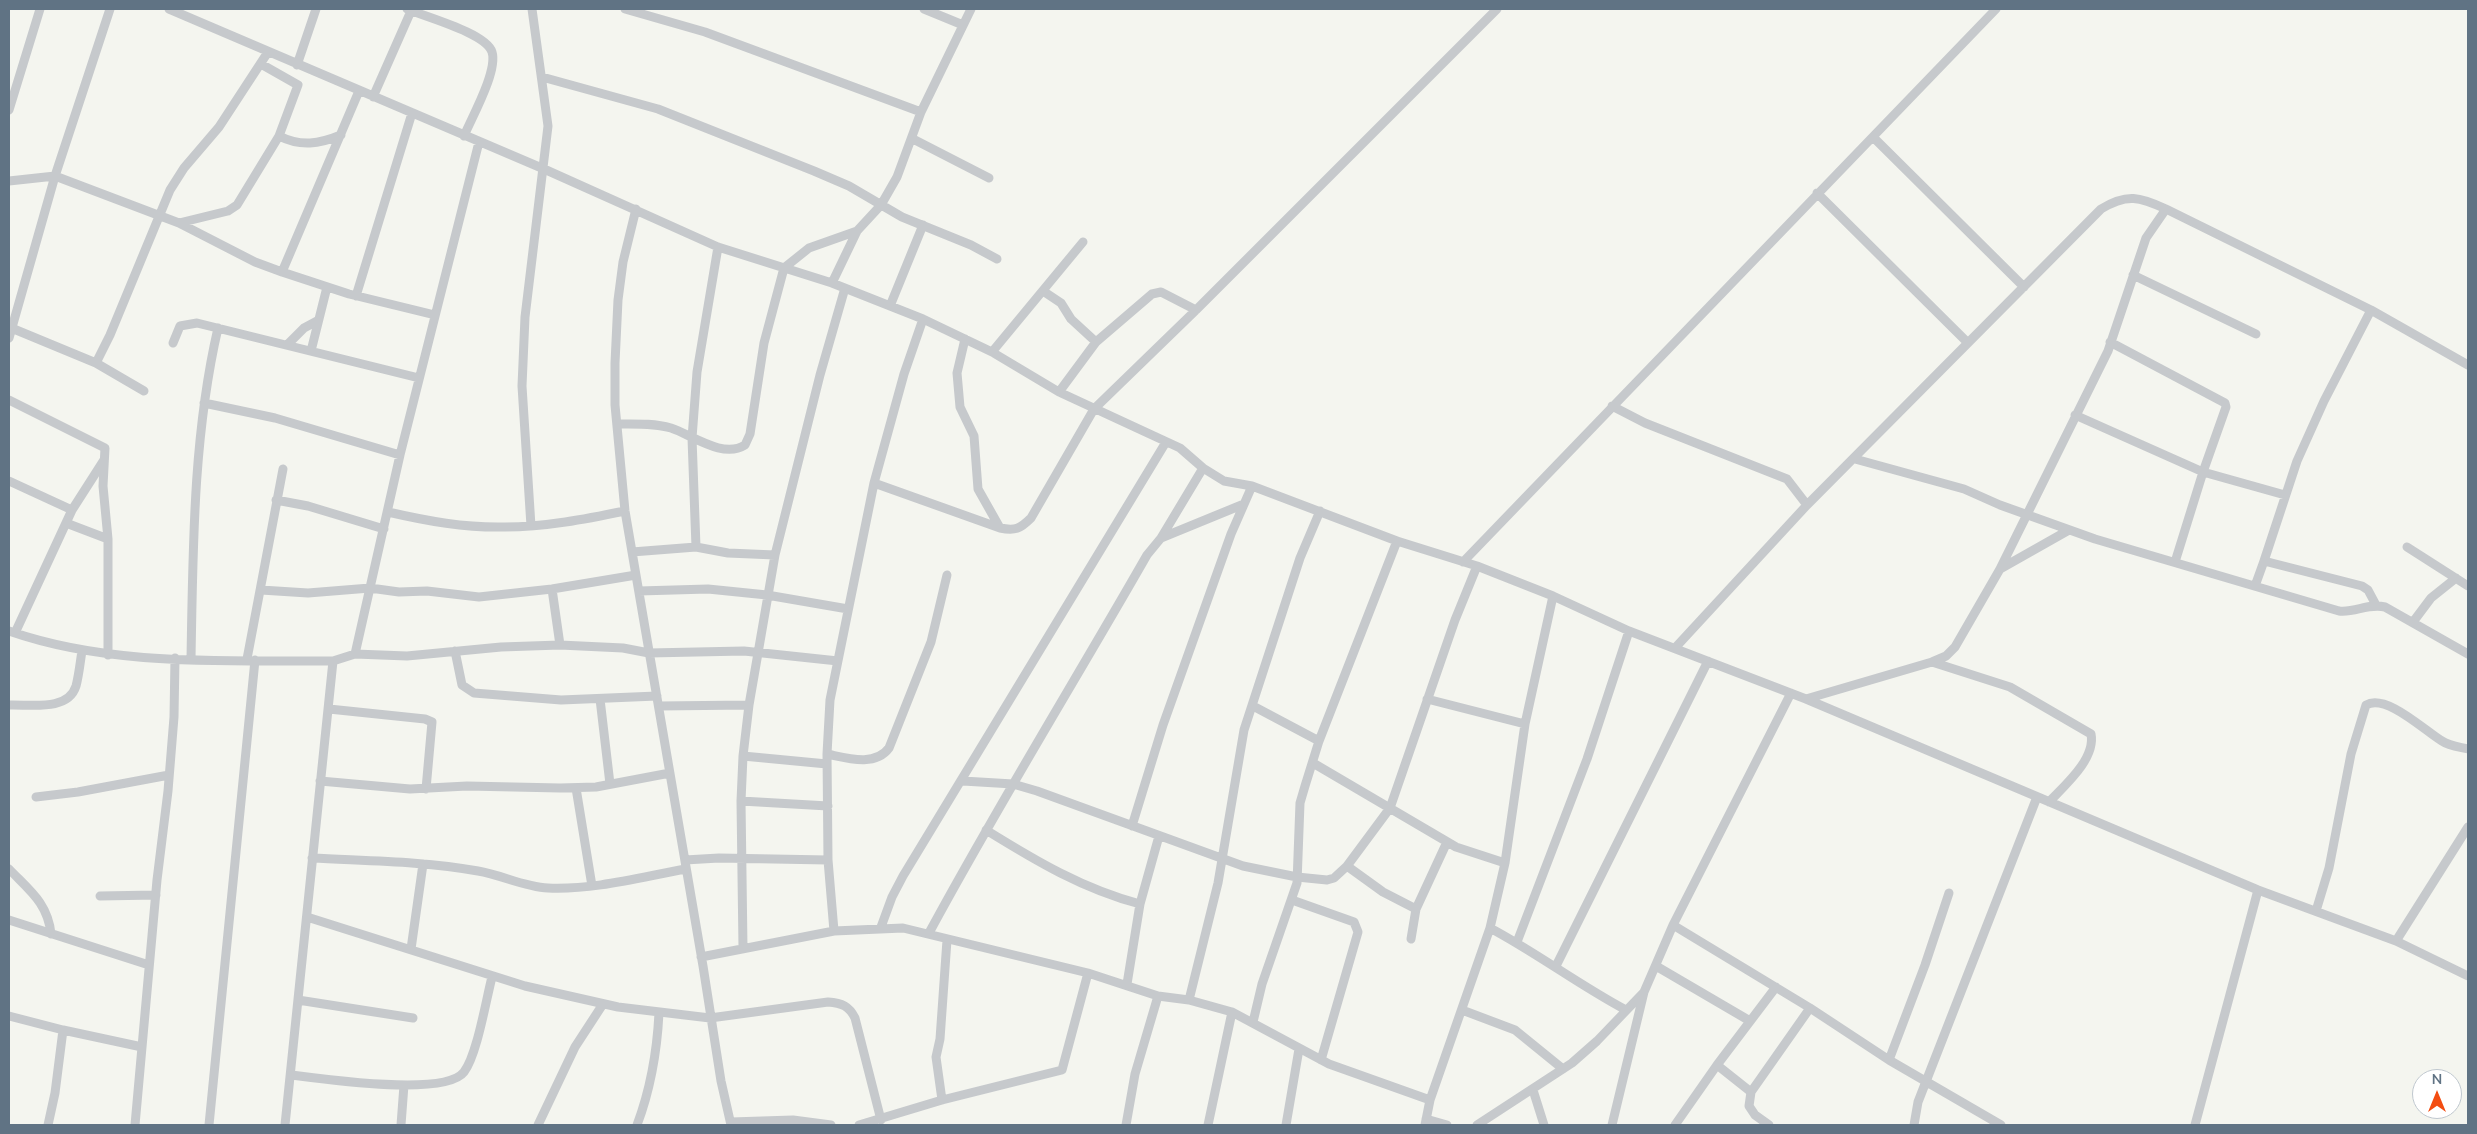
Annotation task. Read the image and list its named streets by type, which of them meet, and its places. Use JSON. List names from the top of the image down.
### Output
{
  "north": "top"
}
